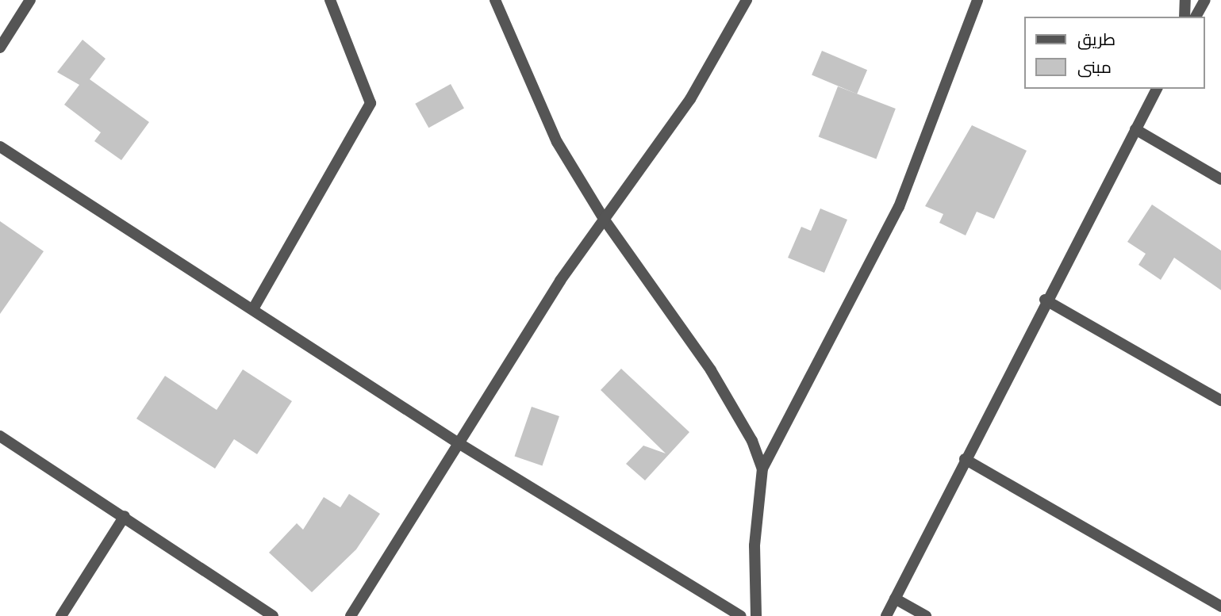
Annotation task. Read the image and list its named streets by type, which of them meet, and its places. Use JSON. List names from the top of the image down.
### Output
{
  "legend": ["طريق", "مبنى"]
}
